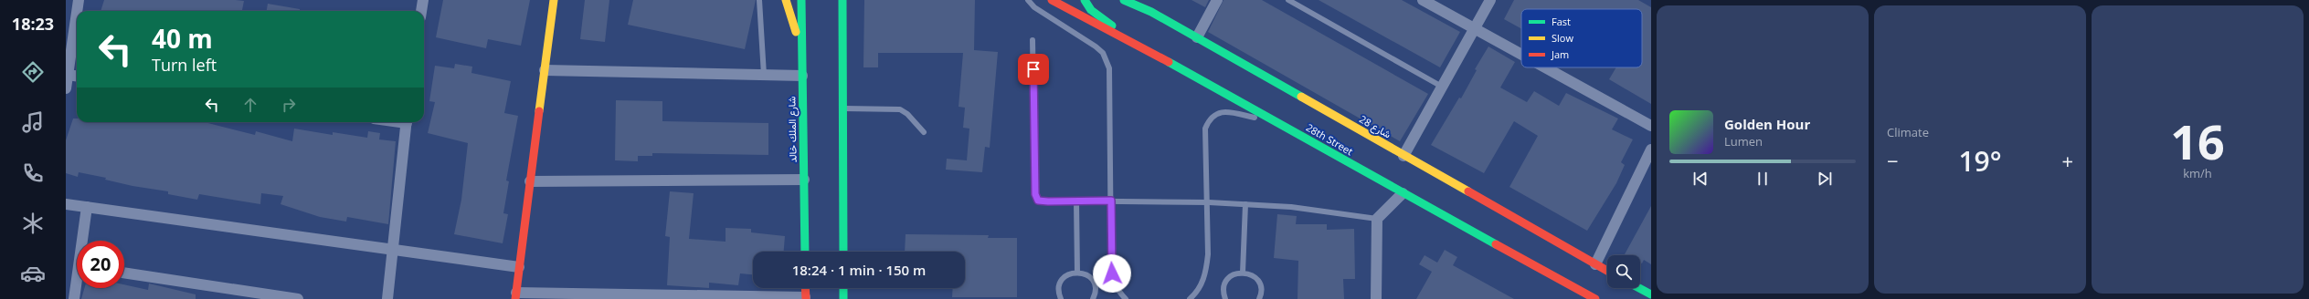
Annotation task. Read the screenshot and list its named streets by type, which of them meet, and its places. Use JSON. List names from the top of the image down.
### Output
{
  "streets": {
    "main road": ["شارع 28", "شارع الملك خالد", "28th Street"]
  },
  "legend": ["Fast", "Slow", "Jam"],
  "page": {
    "tabs": "18:23",
    "tile": [
      "Climate",
      ["16", "km/h"]
    ],
    "turn": ["40 m", "Turn left"],
    "song": ["Golden Hour", "Lumen"],
    "heat": ["−", "19°", "+"],
    "limit": "20",
    "trip": "18:24 · 1 min · 150 m"
  }
}
